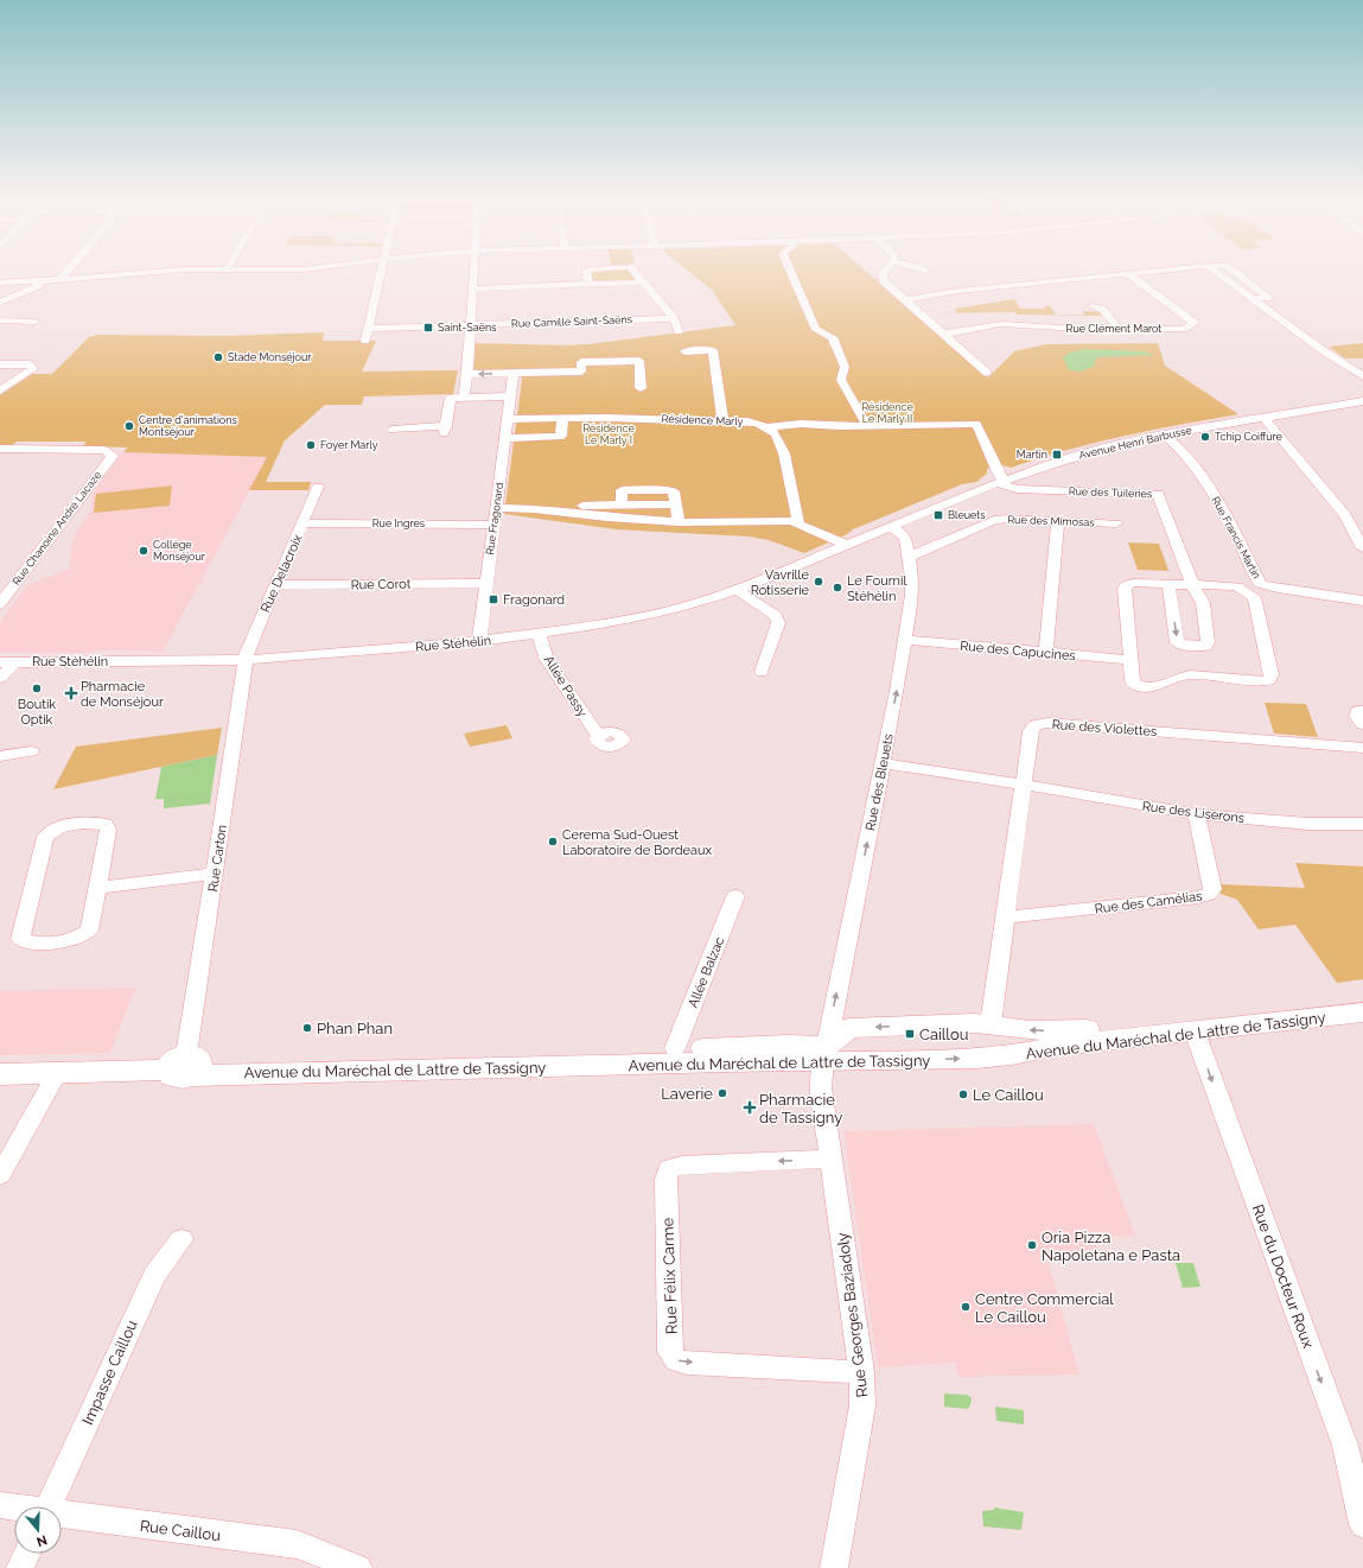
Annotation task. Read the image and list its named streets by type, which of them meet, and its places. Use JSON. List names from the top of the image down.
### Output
{
  "streets": {
    "main road": ["Avenue du Maréchal de Lattre de Tassigny"],
    "street": [
      "Rue Camille Saint-Saëns",
      "Rue Clément Marot",
      "Résidence Marly",
      "Avenue Henri Barbusse",
      "Rue des Tuileries",
      "Rue Fragonard",
      "Rue des Mimosas",
      "Rue Ingres",
      "Rue Chanoine André Lacaze",
      "Rue Francis Martin",
      "Rue Delacroix",
      "Rue Corot",
      "Rue Stéhélin",
      "Rue des Capucines",
      "Allée Passy",
      "Rue des Violettes",
      "Rue des Bleuets",
      "Rue des Liserons",
      "Rue Carton",
      "Rue des Camélias",
      "Allée Balzac",
      "Rue Félix Carme",
      "Rue du Docteur Roux",
      "Rue Georges Baziadoly",
      "Impasse Caillou",
      "Rue Caillou"
    ]
  },
  "crossings": [
    ["Résidence Marly", "Rue Fragonard"],
    ["Avenue Henri Barbusse", "Rue des Tuileries"],
    ["Avenue Henri Barbusse", "Rue Francis Martin"],
    ["Avenue Henri Barbusse", "Rue Stéhélin"],
    ["Avenue Henri Barbusse", "Rue des Bleuets"],
    ["Rue des Tuileries", "Rue Francis Martin"],
    ["Rue Fragonard", "Rue Ingres"],
    ["Rue Fragonard", "Rue Corot"],
    ["Rue Fragonard", "Rue Stéhélin"],
    ["Rue des Mimosas", "Rue des Bleuets"],
    ["Rue Ingres", "Rue Delacroix"],
    ["Rue Francis Martin", "Rue des Capucines"],
    ["Rue Delacroix", "Rue Corot"],
    ["Rue Delacroix", "Rue Stéhélin"],
    ["Rue Delacroix", "Rue Carton"],
    ["Rue Stéhélin", "Allée Passy"],
    ["Rue Stéhélin", "Rue des Bleuets"],
    ["Rue Stéhélin", "Rue Carton"],
    ["Rue des Capucines", "Rue des Bleuets"],
    ["Rue des Violettes", "Rue des Liserons"],
    ["Rue des Violettes", "Rue des Camélias"],
    ["Rue des Violettes", "Avenue du Maréchal de Lattre de Tassigny"],
    ["Rue des Bleuets", "Rue des Liserons"],
    ["Rue des Bleuets", "Avenue du Maréchal de Lattre de Tassigny"],
    ["Rue des Bleuets", "Rue Georges Baziadoly"],
    ["Rue des Liserons", "Rue des Camélias"],
    ["Rue Carton", "Avenue du Maréchal de Lattre de Tassigny"],
    ["Allée Balzac", "Avenue du Maréchal de Lattre de Tassigny"],
    ["Avenue du Maréchal de Lattre de Tassigny", "Rue du Docteur Roux"],
    ["Avenue du Maréchal de Lattre de Tassigny", "Rue Georges Baziadoly"],
    ["Rue Félix Carme", "Rue Georges Baziadoly"]
  ],
  "one_way": ["Rue des Bleuets", "Rue du Docteur Roux"],
  "parks": ["Résidence Le Marly II", "Résidence Le Marly I"],
  "places": {
    "transit": [
      "Saint-Saëns",
      "Martin",
      "Bleuets",
      "Fragonard",
      "Caillou"
    ],
    "other": [
      "Stade Monséjour",
      "Centre d'animations Montséjour",
      "Tchip Coiffure",
      "Foyer Marly",
      "Collège Monséjour",
      "Vavrille Rotisserie",
      "Le Fournil Stéhélin",
      "Boutik Optik",
      "Cerema Sud-Ouest Laboratoire de Bordeaux",
      "Phan Phan",
      "Laverie",
      "Le Caillou",
      "Oria Pizza Napoletana e Pasta",
      "Centre Commercial Le Caillou"
    ],
    "health": ["Pharmacie de Monséjour", "Pharmacie de Tassigny"]
  },
  "north": "bottom"
}
